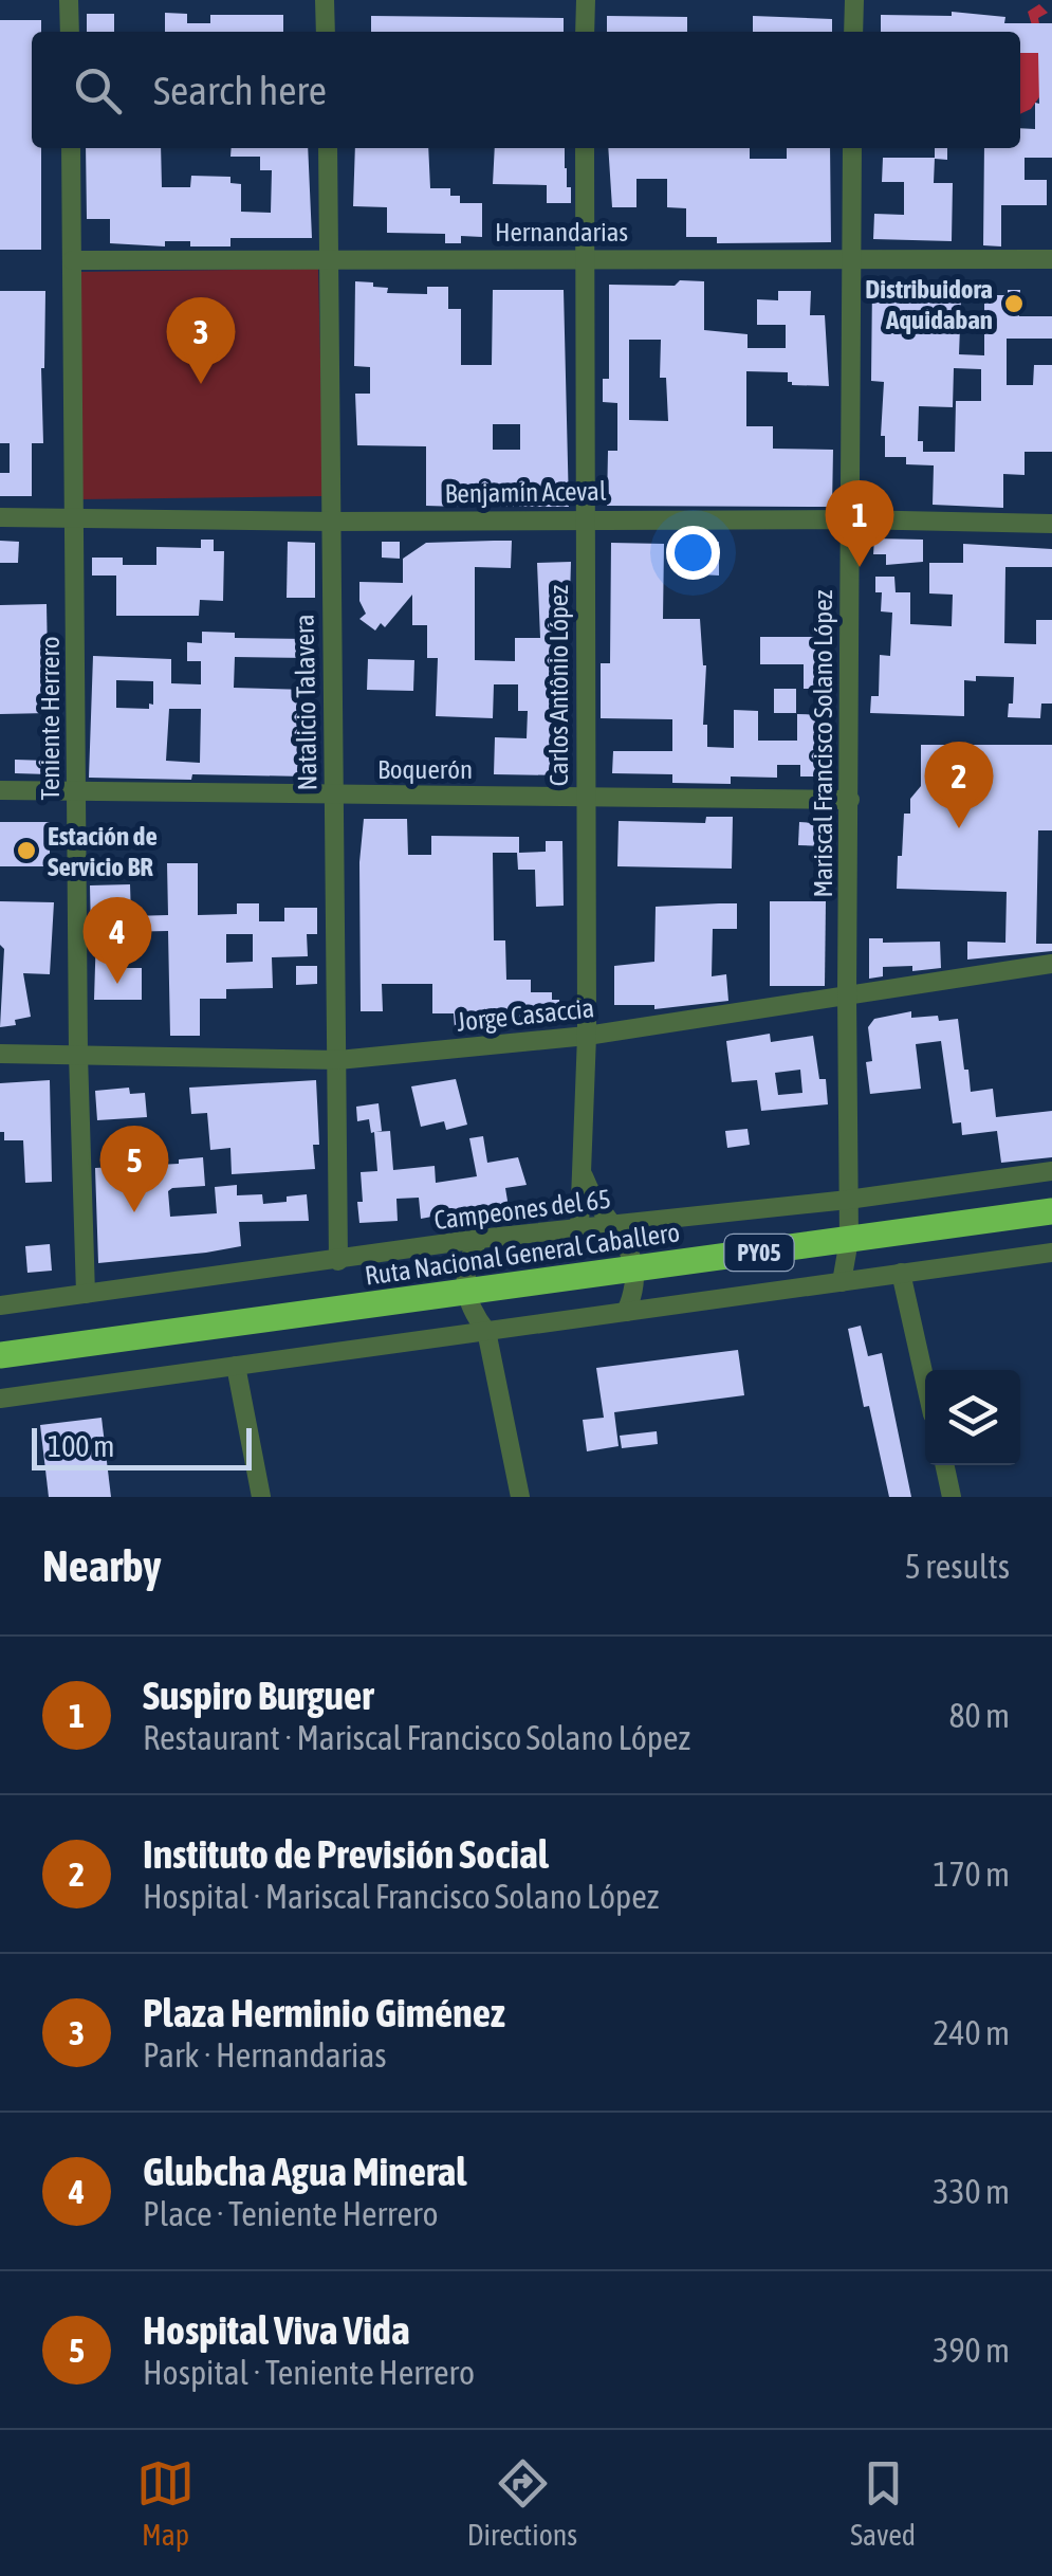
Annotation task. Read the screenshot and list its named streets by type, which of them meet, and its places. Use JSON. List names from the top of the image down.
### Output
{
  "streets": {
    "highway": ["PY05", "Ruta Nacional General Caballero"],
    "street": [
      "Hernandarias",
      "Benjamín Aceval",
      "Carlos Antônio López",
      "Natalicio Talavera",
      "Teniente Herrero",
      "Mariscal Francisco Solano López",
      "Boquerón",
      "Jorge Casaccia",
      "Campeones del 65"
    ]
  },
  "crossings": [
    ["Hernandarias", "Carlos Antônio López"],
    ["Hernandarias", "Natalicio Talavera"],
    ["Hernandarias", "Teniente Herrero"],
    ["Hernandarias", "Mariscal Francisco Solano López"],
    ["Benjamín Aceval", "Carlos Antônio López"],
    ["Benjamín Aceval", "Natalicio Talavera"],
    ["Benjamín Aceval", "Teniente Herrero"],
    ["Benjamín Aceval", "Mariscal Francisco Solano López"],
    ["Carlos Antônio López", "Boquerón"],
    ["Carlos Antônio López", "Jorge Casaccia"],
    ["Carlos Antônio López", "Campeones del 65"],
    ["Natalicio Talavera", "Boquerón"],
    ["Natalicio Talavera", "Jorge Casaccia"],
    ["Natalicio Talavera", "Campeones del 65"],
    ["Teniente Herrero", "Boquerón"],
    ["Teniente Herrero", "Jorge Casaccia"],
    ["Teniente Herrero", "Campeones del 65"],
    ["Mariscal Francisco Solano López", "Boquerón"],
    ["Mariscal Francisco Solano López", "Jorge Casaccia"],
    ["Mariscal Francisco Solano López", "Campeones del 65"],
    ["Mariscal Francisco Solano López", "Ruta Nacional General Caballero"]
  ],
  "places": ["Distribuidora Aquidaban", "Estación de Servicio BR"],
  "scale_bar": "100 m",
  "page": {
    "search": "Search here",
    "pins": [
      "3",
      "1",
      "2",
      "4",
      "5"
    ],
    "scale": "100 m",
    "heading": ["Nearby", "5 results"],
    "list": [
      {
        "mark": "1",
        "name": "Suspiro Burguer",
        "note": "Restaurant · Mariscal Francisco Solano López",
        "value": "80 m"
      },
      {
        "mark": "2",
        "name": "Instituto de Previsión Social",
        "note": "Hospital · Mariscal Francisco Solano López",
        "value": "170 m"
      },
      {
        "mark": "3",
        "name": "Plaza Herminio Giménez",
        "note": "Park · Hernandarias",
        "value": "240 m"
      },
      {
        "mark": "4",
        "name": "Glubcha Agua Mineral",
        "note": "Place · Teniente Herrero",
        "value": "330 m"
      },
      {
        "mark": "5",
        "name": "Hospital Viva Vida",
        "note": "Hospital · Teniente Herrero",
        "value": "390 m"
      }
    ],
    "nav": ["Map", "Directions", "Saved"]
  }
}
